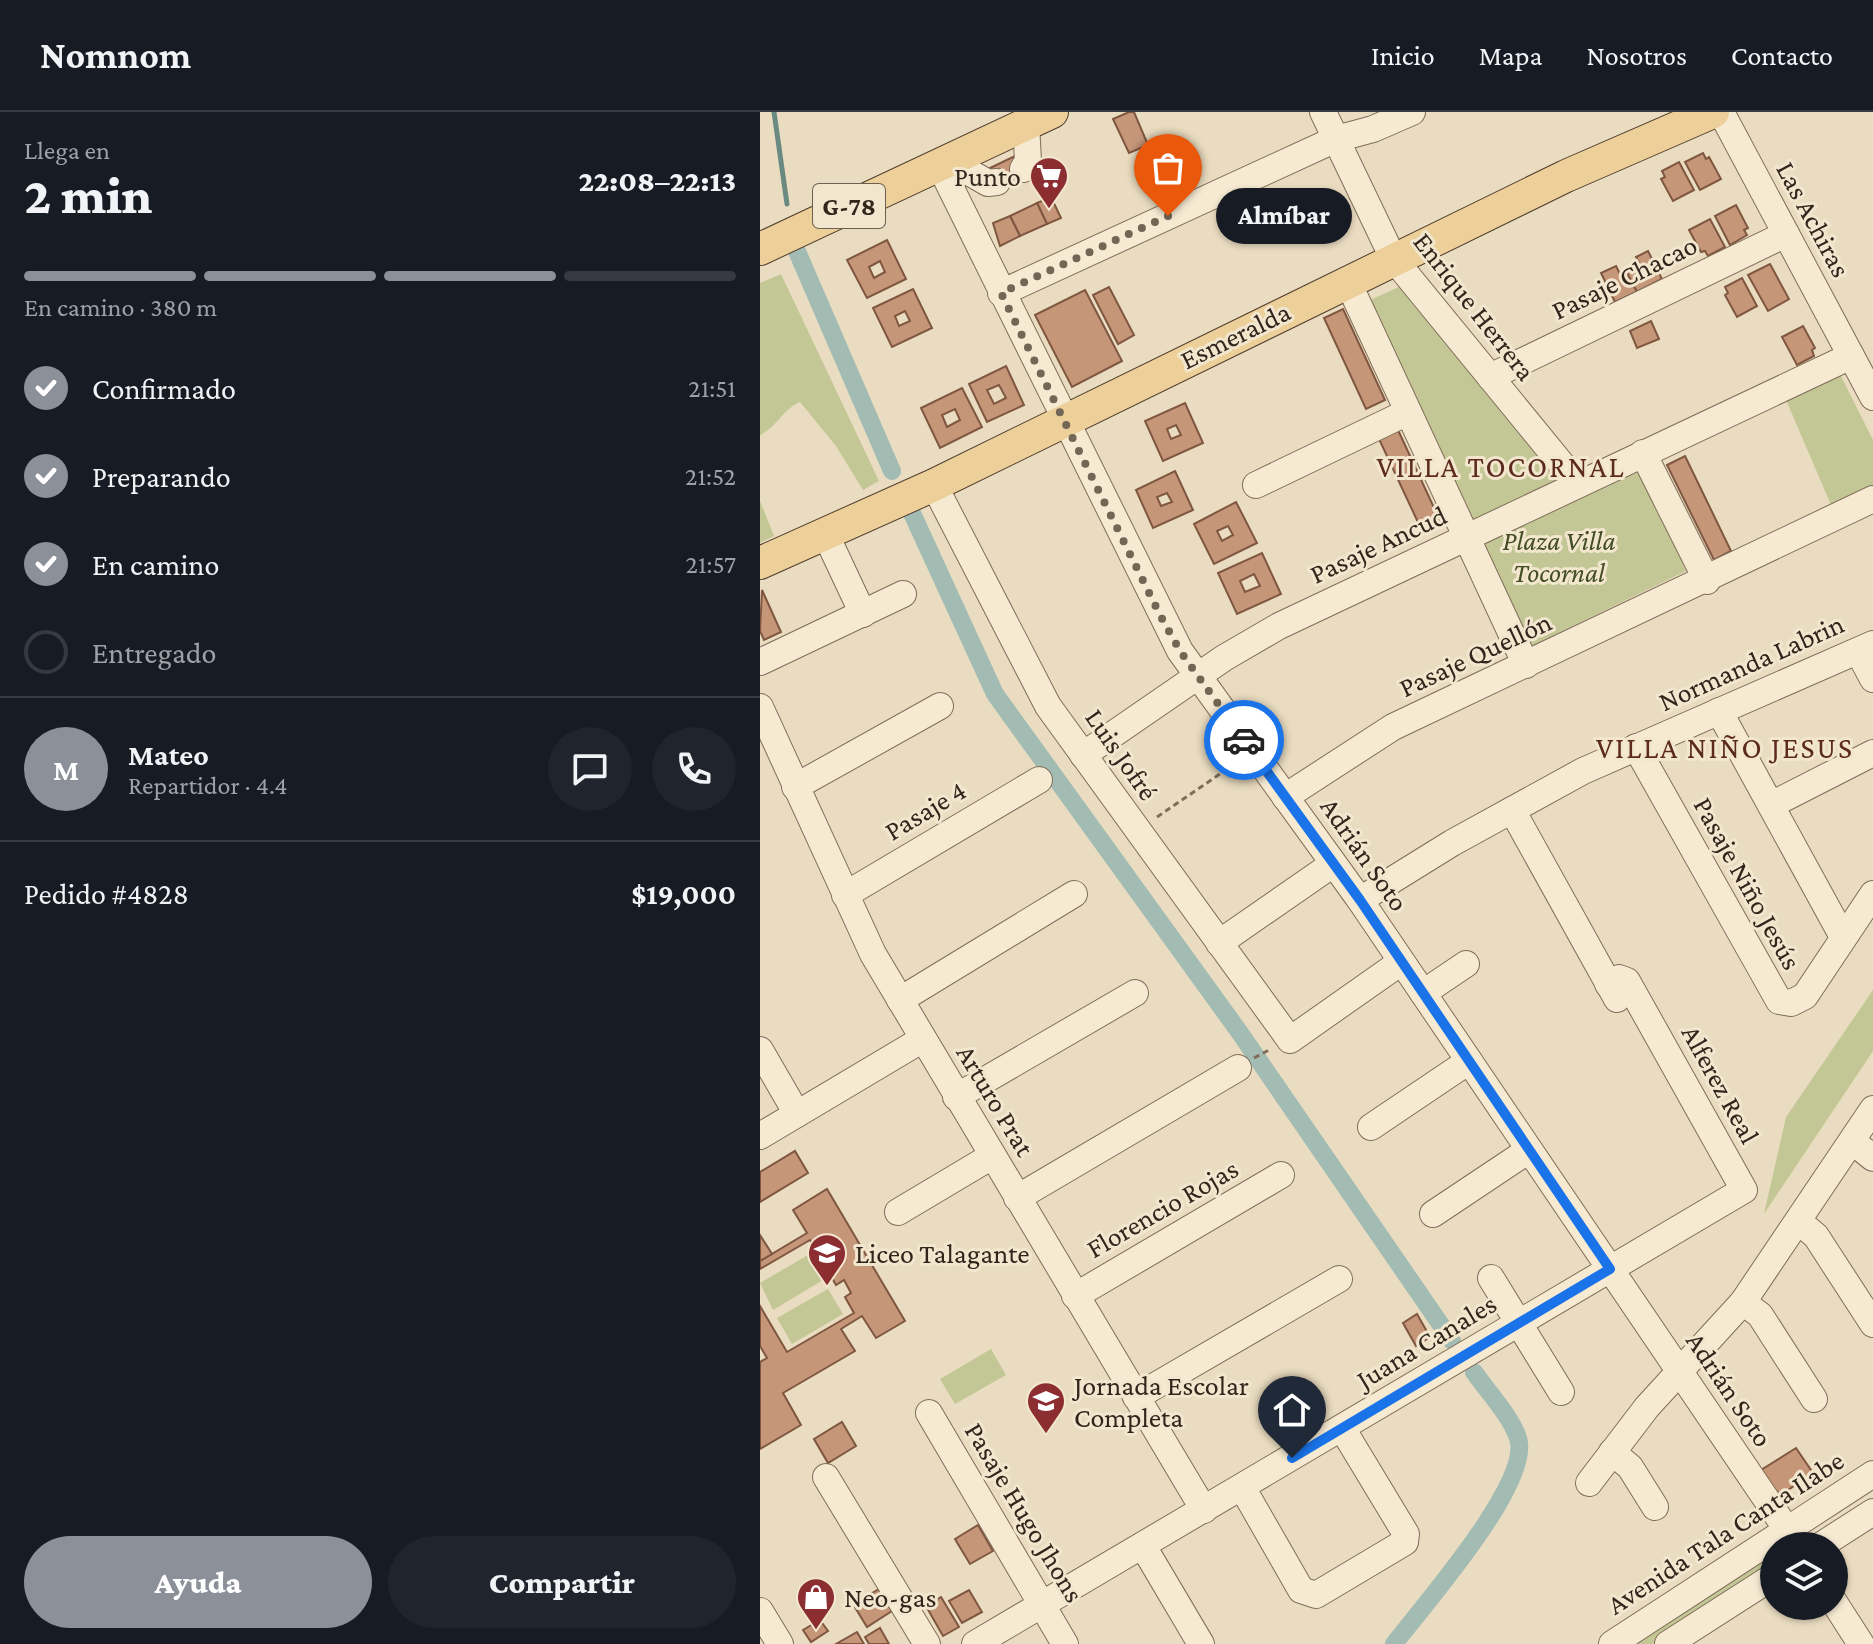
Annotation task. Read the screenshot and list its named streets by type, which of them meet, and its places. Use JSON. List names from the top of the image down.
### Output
{
  "streets": {
    "main road": ["G-78", "Esmeralda"],
    "street": [
      "Las Achiras",
      "Pasaje Chacao",
      "Enrique Herrera",
      "Pasaje Ancud",
      "Pasaje Quellón",
      "Normanda Labrin",
      "Luis Jofré",
      "Pasaje 4",
      "Adrián Soto",
      "Pasaje Niño Jesús",
      "Alferez Real",
      "Arturo Prat",
      "Florencio Rojas",
      "Juana Canales",
      "Pasaje Hugo Jhons",
      "Avenida Tala Canta Ilabe"
    ]
  },
  "crossings": [
    ["G-78", "Adrián Soto"],
    ["Las Achiras", "Pasaje Chacao"],
    ["Las Achiras", "Pasaje Ancud"],
    ["Pasaje Chacao", "Enrique Herrera"],
    ["Enrique Herrera", "Esmeralda"],
    ["Enrique Herrera", "Pasaje Ancud"],
    ["Esmeralda", "Luis Jofré"],
    ["Esmeralda", "Adrián Soto"],
    ["Pasaje Ancud", "Luis Jofré"],
    ["Pasaje Ancud", "Adrián Soto"],
    ["Pasaje Quellón", "Adrián Soto"],
    ["Normanda Labrin", "Adrián Soto"],
    ["Normanda Labrin", "Pasaje Niño Jesús"],
    ["Normanda Labrin", "Alferez Real"],
    ["Luis Jofré", "Adrián Soto"],
    ["Pasaje 4", "Arturo Prat"],
    ["Adrián Soto", "Juana Canales"],
    ["Alferez Real", "Juana Canales"],
    ["Arturo Prat", "Florencio Rojas"],
    ["Arturo Prat", "Juana Canales"],
    ["Juana Canales", "Pasaje Hugo Jhons"]
  ],
  "districts": ["VILLA TOCORNAL", "VILLA NIÑO JESUS"],
  "parks": ["Plaza Villa Tocornal"],
  "places": {
    "supermarket": ["Punto"],
    "other": ["Almíbar"],
    "school or university": ["Liceo Talagante", "Jornada Escolar Completa"],
    "shop": ["Neo-gas"]
  },
  "page": {
    "header": "Nomnom",
    "nav": [
      "Inicio",
      "Mapa",
      "Nosotros",
      "Contacto"
    ],
    "heading": ["2 min", "Llega en", "22:08–22:13"],
    "panel": [
      "Mateo",
      "Repartidor · 4.4",
      "Pedido #4828",
      "$19,000"
    ],
    "bubble": "Almíbar",
    "bar": "En camino · 380 m",
    "list": [
      ["Confirmado", "21:51"],
      ["Preparando", "21:52"],
      ["En camino", "21:57"],
      "Entregado"
    ],
    "round": "M",
    "buttons": ["Ayuda", "Compartir"]
  }
}
